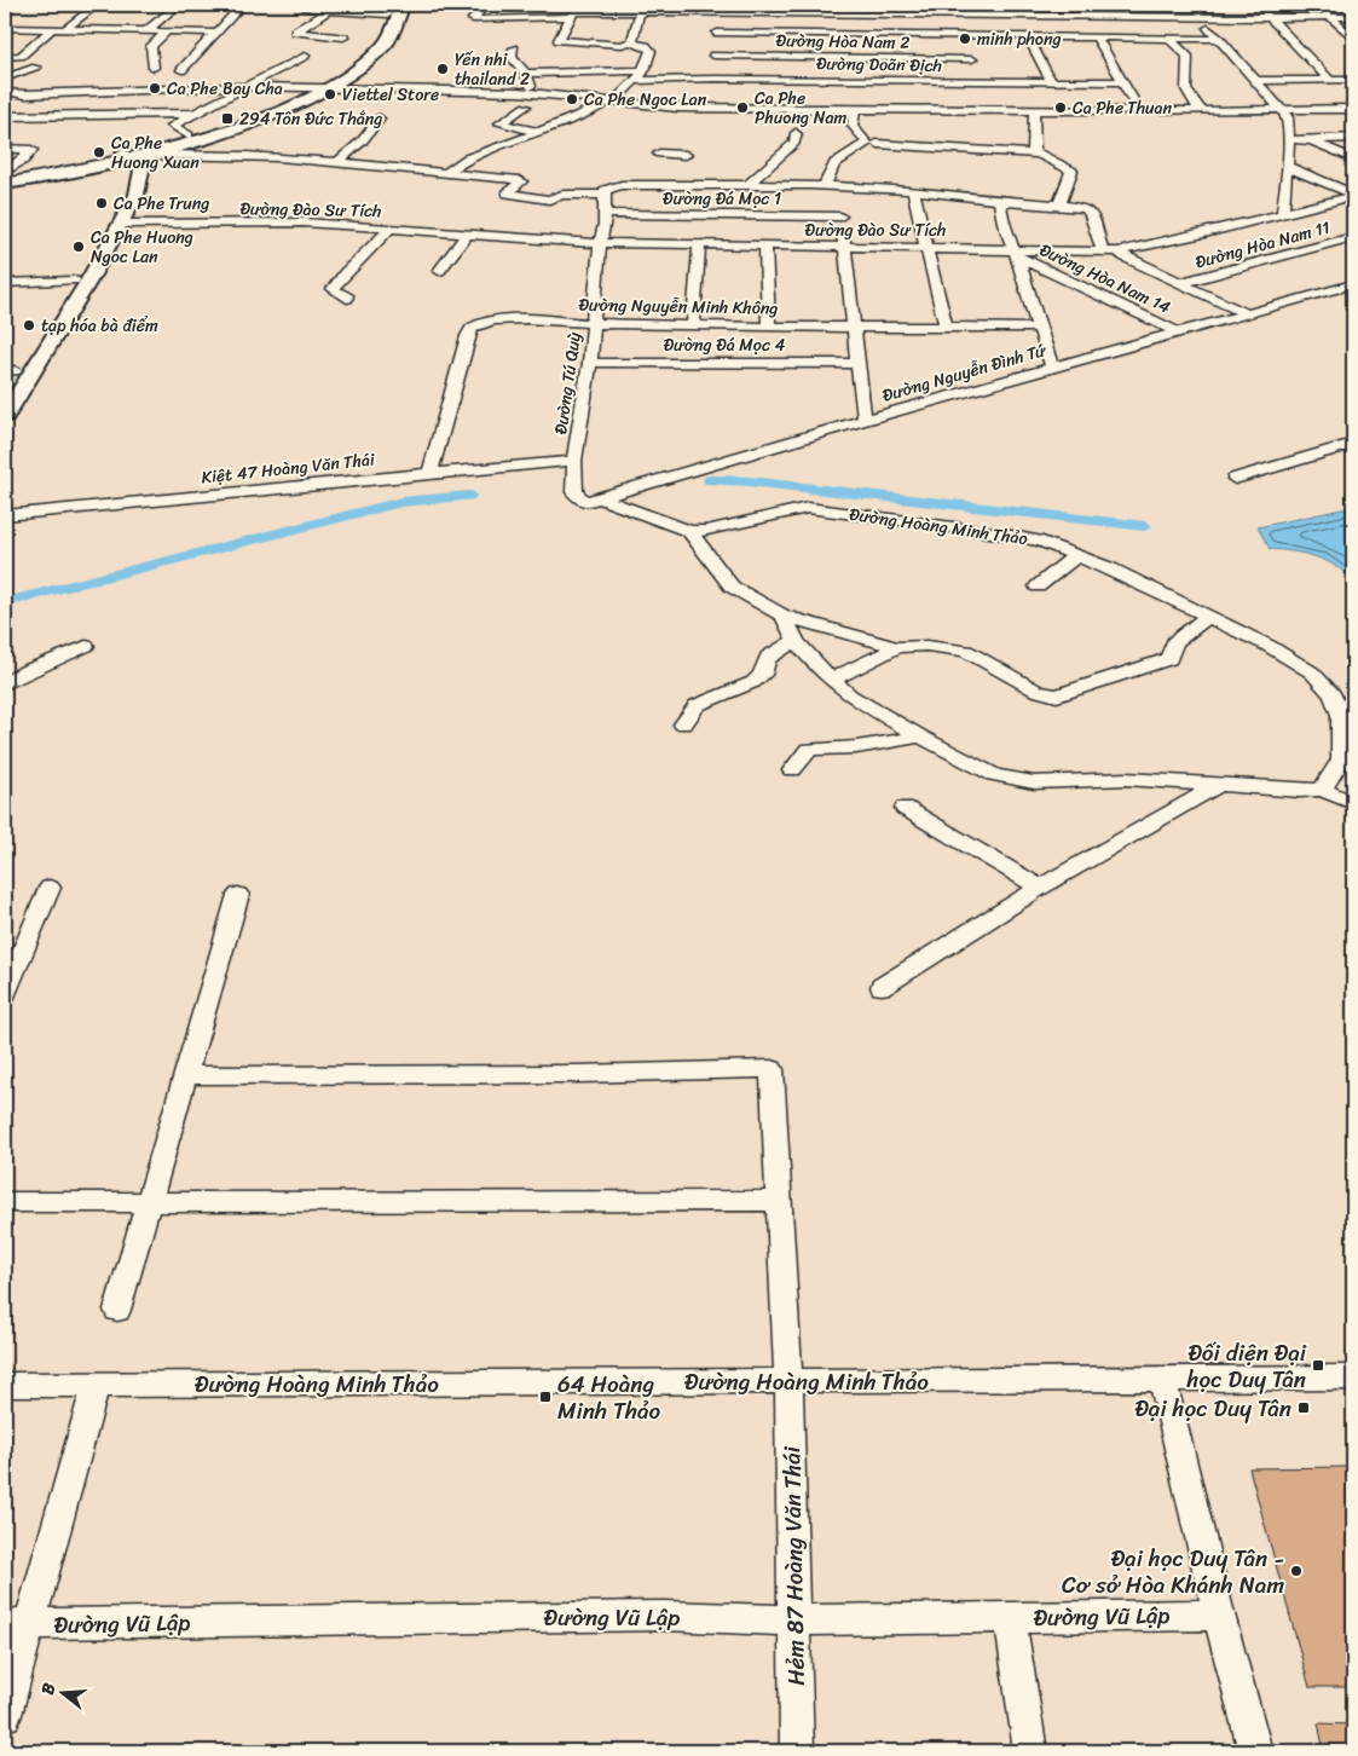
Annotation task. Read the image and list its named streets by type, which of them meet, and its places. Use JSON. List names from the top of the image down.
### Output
{
  "streets": {
    "street": [
      "Đường Hòa Nam 2",
      "Đường Doãn Địch",
      "Đường Đá Mọc 1",
      "Đường Đào Sư Tích",
      "Đường Hòa Nam 11",
      "Đường Hòa Nam 14",
      "Đường Nguyễn Minh Không",
      "Đường Đá Mọc 4",
      "Đường Nguyễn Đình Tứ",
      "Đường Tú Quỳ",
      "Kiệt 47 Hoàng Văn Thái",
      "Đường Hoàng Minh Thảo",
      "Hẻm 87 Hoàng Văn Thái",
      "Đường Vũ Lập"
    ]
  },
  "crossings": [
    ["Đường Đá Mọc 1", "Đường Tú Quỳ"],
    ["Đường Đào Sư Tích", "Đường Hòa Nam 14"],
    ["Đường Đào Sư Tích", "Đường Tú Quỳ"],
    ["Đường Hòa Nam 14", "Đường Nguyễn Đình Tứ"],
    ["Đường Nguyễn Minh Không", "Đường Tú Quỳ"],
    ["Đường Nguyễn Minh Không", "Kiệt 47 Hoàng Văn Thái"],
    ["Đường Đá Mọc 4", "Đường Tú Quỳ"],
    ["Đường Nguyễn Đình Tứ", "Đường Tú Quỳ"],
    ["Đường Nguyễn Đình Tứ", "Đường Hoàng Minh Thảo"],
    ["Đường Tú Quỳ", "Kiệt 47 Hoàng Văn Thái"],
    ["Đường Tú Quỳ", "Đường Hoàng Minh Thảo"],
    ["Đường Hoàng Minh Thảo", "Hẻm 87 Hoàng Văn Thái"],
    ["Hẻm 87 Hoàng Văn Thái", "Đường Vũ Lập"]
  ],
  "places": {
    "other": [
      "minh phong",
      "Yến nhi thailand 2",
      "Ca Phe Bay Cha",
      "Viettel Store",
      "Ca Phe Ngoc Lan",
      "Ca Phe Phuong Nam",
      "Ca Phe Thuan",
      "Ca Phe Huong Xuan",
      "Ca Phe Trung",
      "Ca Phe Huong Ngoc Lan",
      "tạp hóa bà điểm",
      "Đại học Duy Tân - Cơ sở Hòa Khánh Nam"
    ],
    "transit": [
      "294 Tôn Đức Thắng",
      "Đối diện Đại học Duy Tân",
      "64 Hoàng Minh Thảo",
      "Đại học Duy Tân"
    ]
  },
  "north": "left"
}
